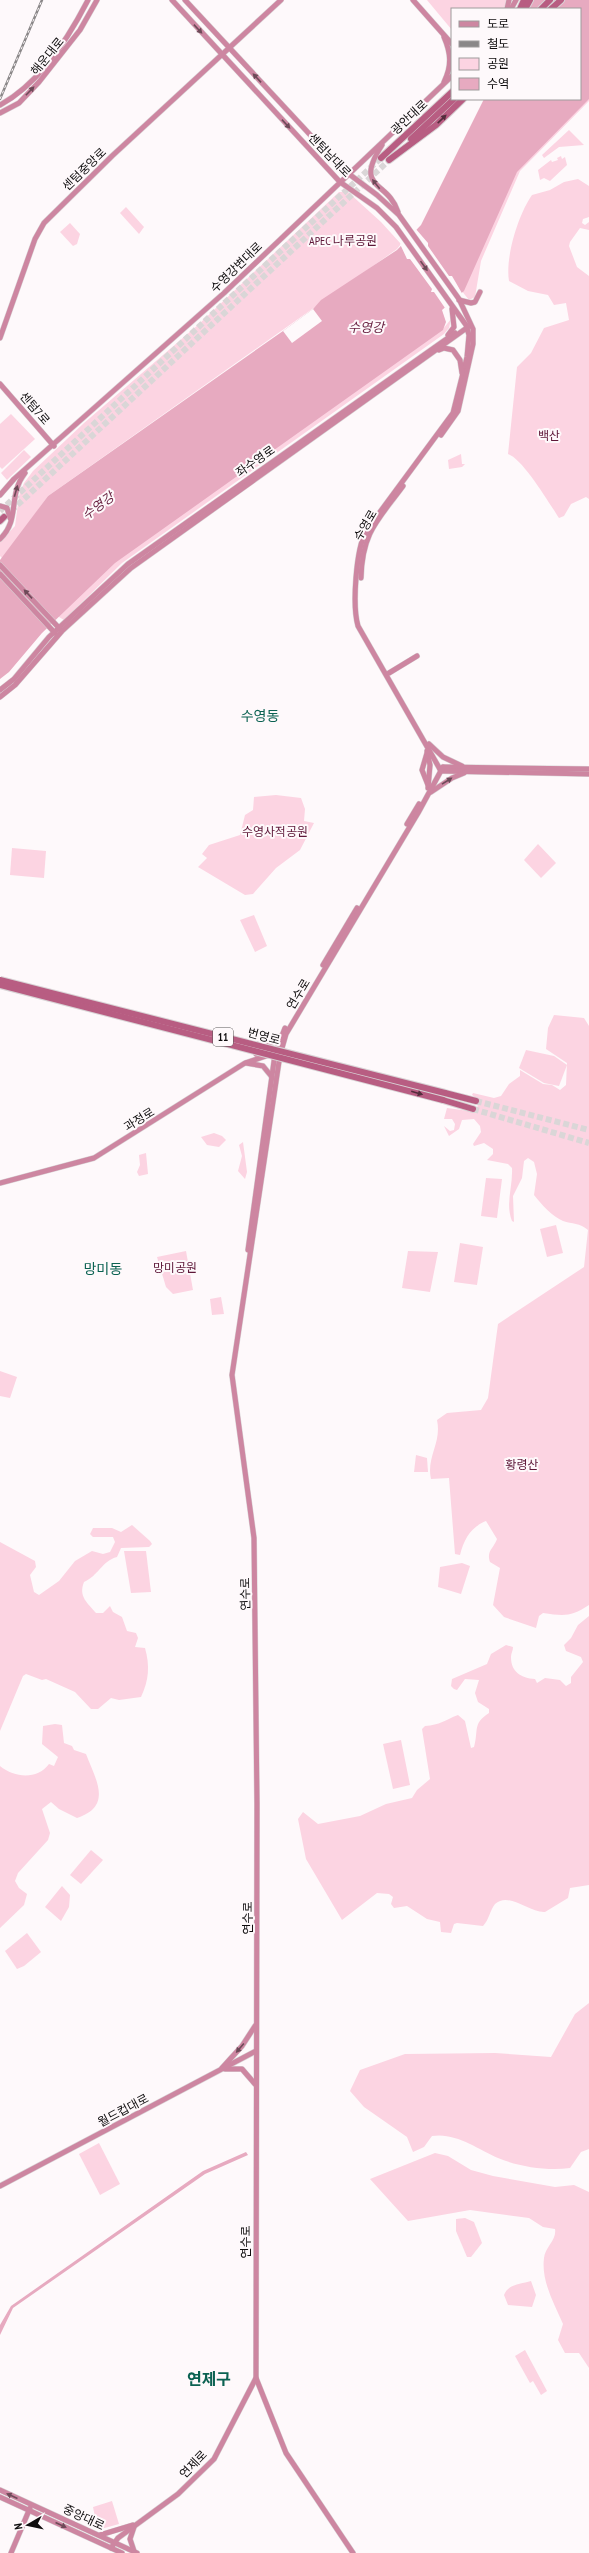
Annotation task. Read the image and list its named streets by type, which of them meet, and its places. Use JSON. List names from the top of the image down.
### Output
{
  "streets": {
    "highway": ["광안대로", "번영로", "11"],
    "main road": [
      "해운대로",
      "센텀남대로",
      "센텀중앙로",
      "수영강변대로",
      "센텀7로",
      "좌수영로",
      "수영로",
      "연수로",
      "과정로",
      "월드컵대로",
      "연제로",
      "중앙대로"
    ]
  },
  "crossings": [
    ["센텀남대로", "센텀중앙로"],
    ["센텀남대로", "수영강변대로"],
    ["센텀남대로", "좌수영로"],
    ["센텀남대로", "수영로"],
    ["수영강변대로", "센텀7로"],
    ["좌수영로", "수영로"],
    ["수영로", "연수로"],
    ["연수로", "과정로"],
    ["연수로", "월드컵대로"],
    ["연수로", "연제로"],
    ["연제로", "중앙대로"]
  ],
  "districts": ["수영동", "망미동", "연제구"],
  "water": ["수영강"],
  "parks": [
    "APEC 나루공원",
    "백산",
    "수영사적공원",
    "망미공원",
    "황령산"
  ],
  "legend": [
    "도로",
    "철도",
    "공원",
    "수역"
  ],
  "north": "left"
}
